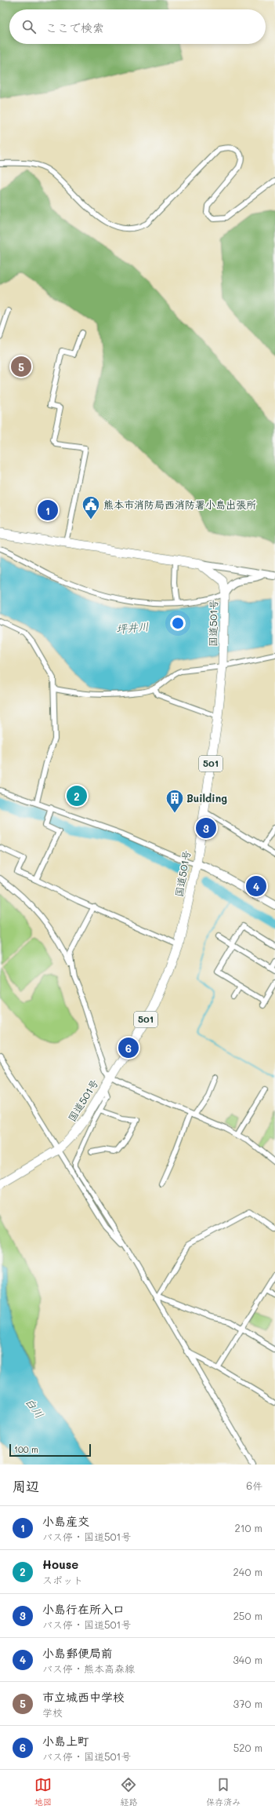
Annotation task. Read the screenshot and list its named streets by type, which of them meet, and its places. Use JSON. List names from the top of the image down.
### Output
{
  "streets": {
    "highway": ["国道501号", "501"]
  },
  "water": ["坪井川", "白川"],
  "places": {
    "public building": ["熊本市消防局西消防署小島出張所"],
    "building": ["Building"]
  },
  "scale_bar": "100 m",
  "page": {
    "search": "ここで検索",
    "pins": [
      "5",
      "1",
      "2",
      "3",
      "4",
      "6"
    ],
    "scale": "100 m",
    "heading": ["周辺", "6件"],
    "list": [
      {
        "mark": "1",
        "name": "小島産交",
        "note": "バス停 · 国道501号",
        "value": "210 m"
      },
      {
        "mark": "2",
        "name": "House",
        "note": "スポット",
        "value": "240 m"
      },
      {
        "mark": "3",
        "name": "小島行在所入口",
        "note": "バス停 · 国道501号",
        "value": "250 m"
      },
      {
        "mark": "4",
        "name": "小島郵便局前",
        "note": "バス停 · 熊本高森線",
        "value": "340 m"
      },
      {
        "mark": "5",
        "name": "市立城西中学校",
        "note": "学校",
        "value": "370 m"
      },
      {
        "mark": "6",
        "name": "小島上町",
        "note": "バス停 · 国道501号",
        "value": "520 m"
      }
    ],
    "nav": ["地図", "経路", "保存済み"]
  }
}
